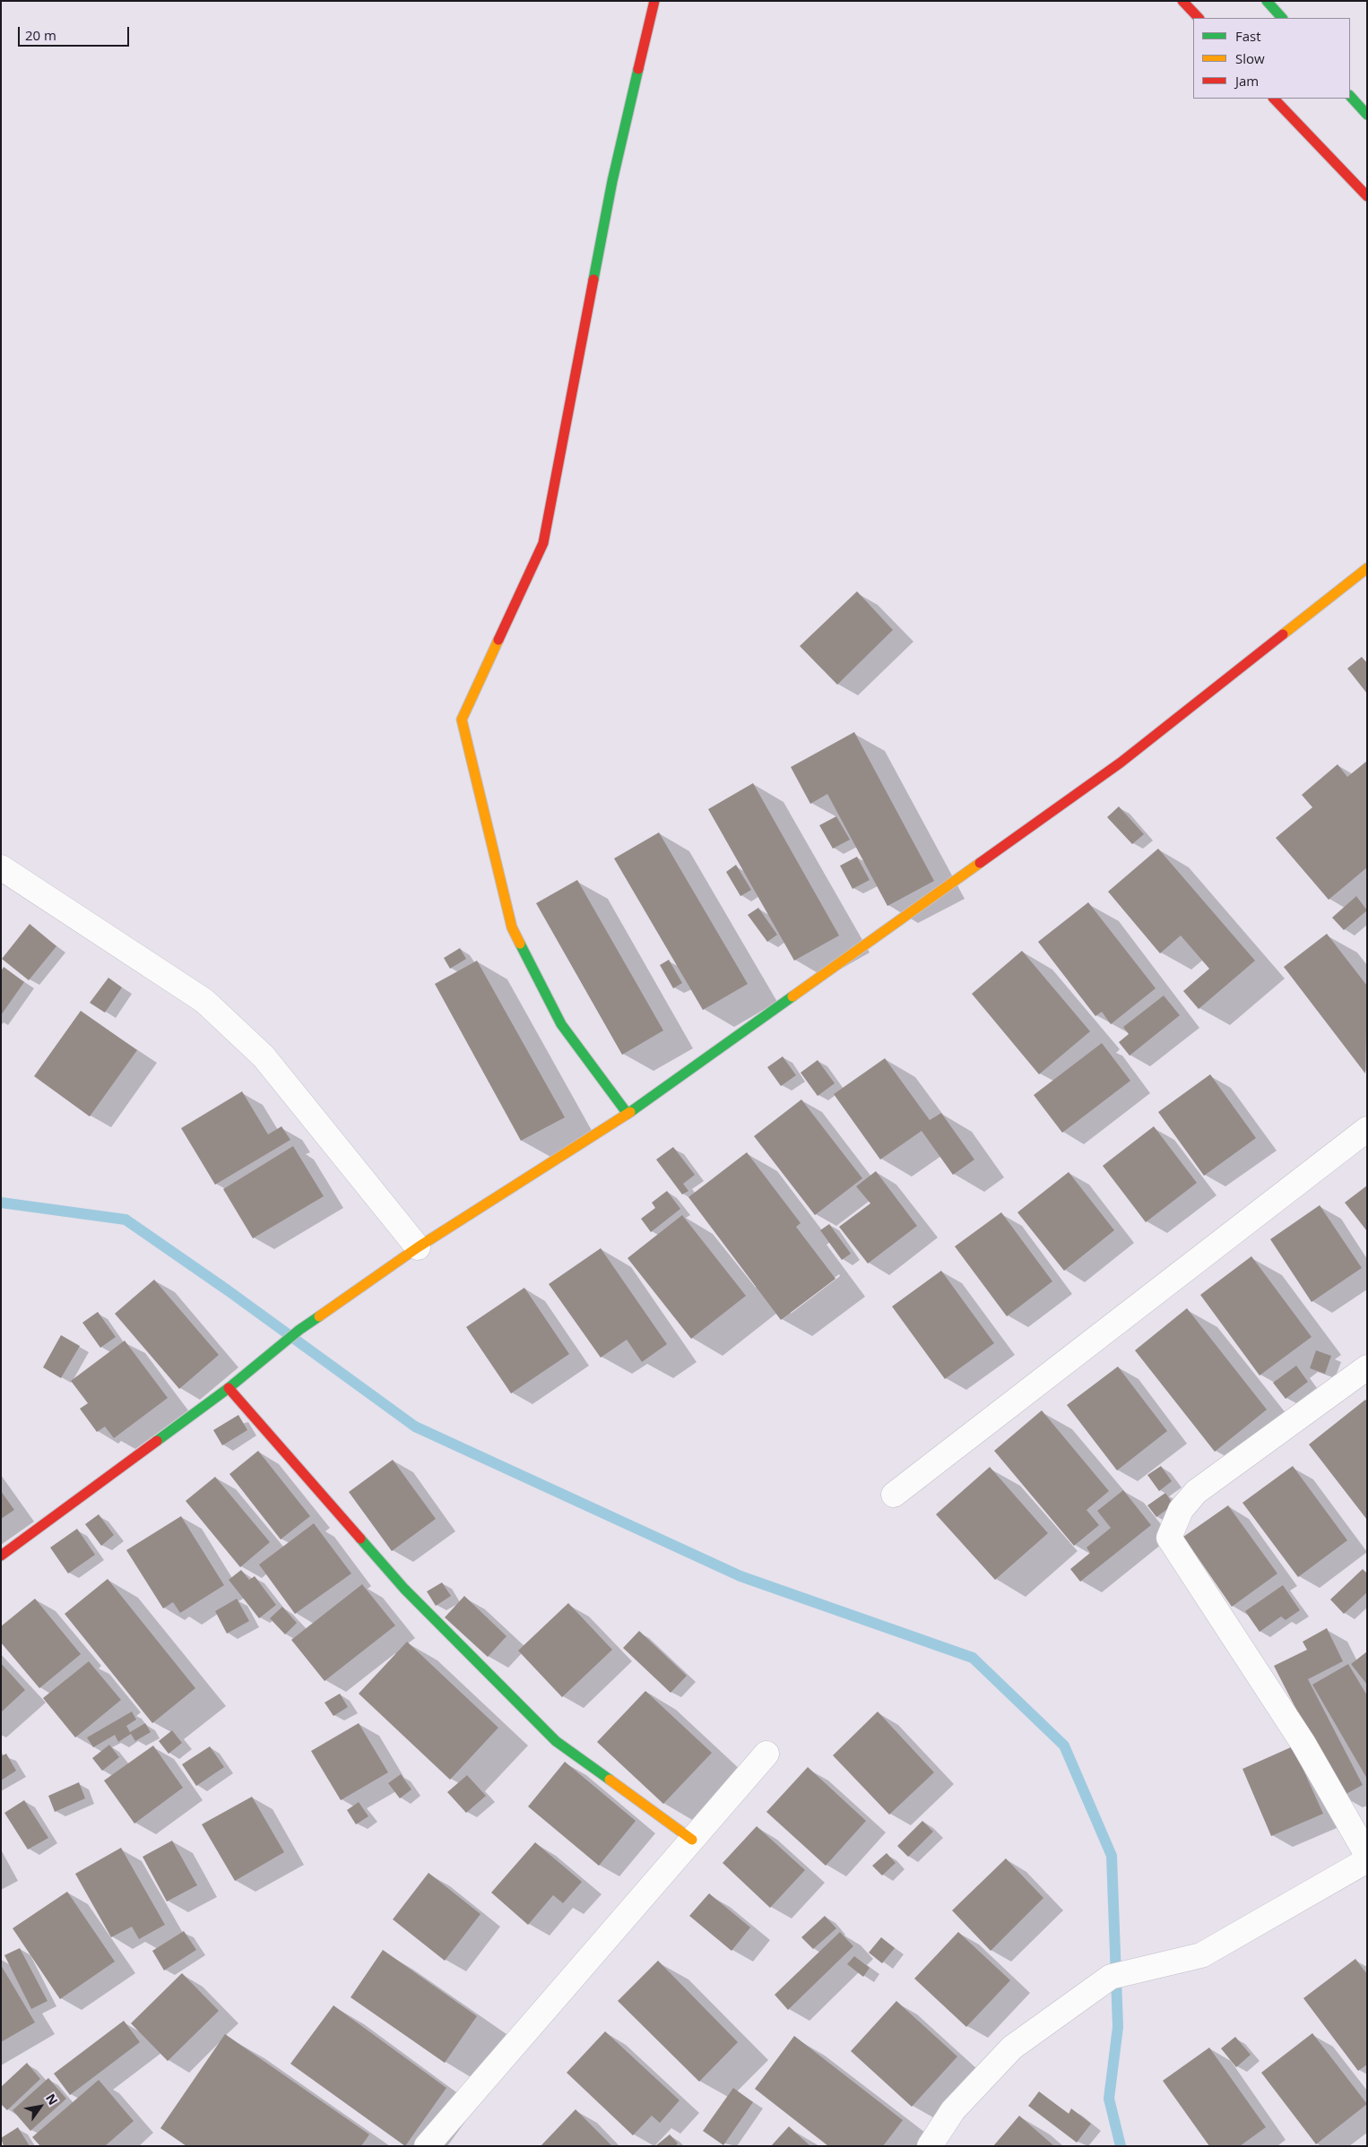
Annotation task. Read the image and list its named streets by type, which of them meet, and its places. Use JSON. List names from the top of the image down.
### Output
{
  "legend": ["Fast", "Slow", "Jam"],
  "scale_bar": "20 m",
  "north": "top right"
}
